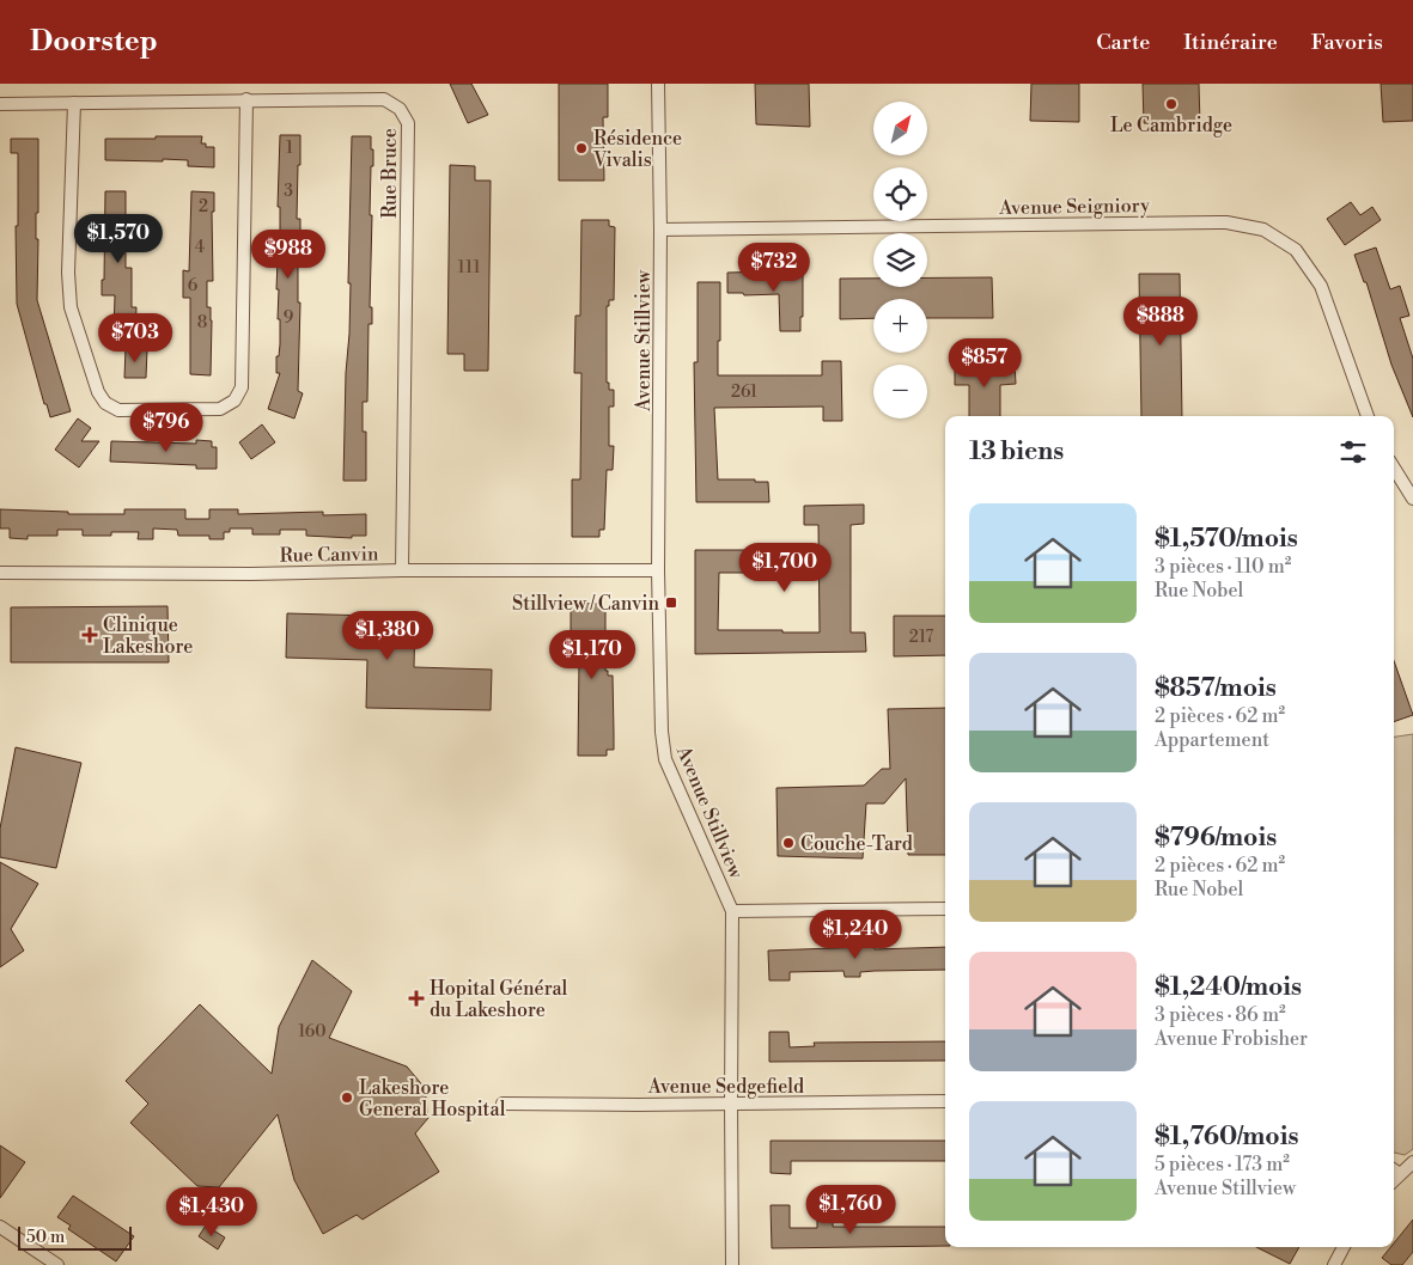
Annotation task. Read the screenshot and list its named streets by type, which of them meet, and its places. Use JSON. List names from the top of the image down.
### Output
{
  "streets": {
    "street": [
      "Rue Bruce",
      "Avenue Seigniory",
      "Avenue Stillview",
      "Rue Canvin",
      "Avenue Sedgefield"
    ]
  },
  "crossings": [
    ["Rue Bruce", "Rue Canvin"],
    ["Avenue Seigniory", "Avenue Stillview"],
    ["Avenue Stillview", "Rue Canvin"],
    ["Avenue Stillview", "Avenue Sedgefield"]
  ],
  "places": {
    "other": [
      "Le Cambridge",
      "Résidence Vivalis",
      "Couche-Tard",
      "Lakeshore General Hospital"
    ],
    "transit": ["Stillview / Canvin"],
    "health": ["Clinique Lakeshore", "Hopital Général du Lakeshore"]
  },
  "house_numbers": [
    "1",
    "3",
    "2",
    "4",
    "111",
    "6",
    "9",
    "8",
    "261",
    "217",
    "160"
  ],
  "scale_bar": "50 m",
  "north": "top right",
  "page": {
    "header": "Doorstep",
    "nav": ["Carte", "Itinéraire", "Favoris"],
    "map_buttons": ["+", "−"],
    "price": [
      "$1,570",
      "$988",
      "$732",
      "$888",
      "$703",
      "$857",
      "$796",
      "$1,700",
      "$1,380",
      "$1,170",
      "$1,240",
      "$1,760",
      "$1,430"
    ],
    "heading": "13 biens",
    "list": [
      {
        "name": "$1,570/mois",
        "note": "3 pièces · 110 m² · Rue Nobel"
      },
      {
        "name": "$857/mois",
        "note": "2 pièces · 62 m² · Appartement"
      },
      {
        "name": "$796/mois",
        "note": "2 pièces · 62 m² · Rue Nobel"
      },
      {
        "name": "$1,240/mois",
        "note": "3 pièces · 86 m² · Avenue Frobisher"
      },
      {
        "name": "$1,760/mois",
        "note": "5 pièces · 173 m² · Avenue Stillview"
      }
    ],
    "scale": "50 m"
  }
}
